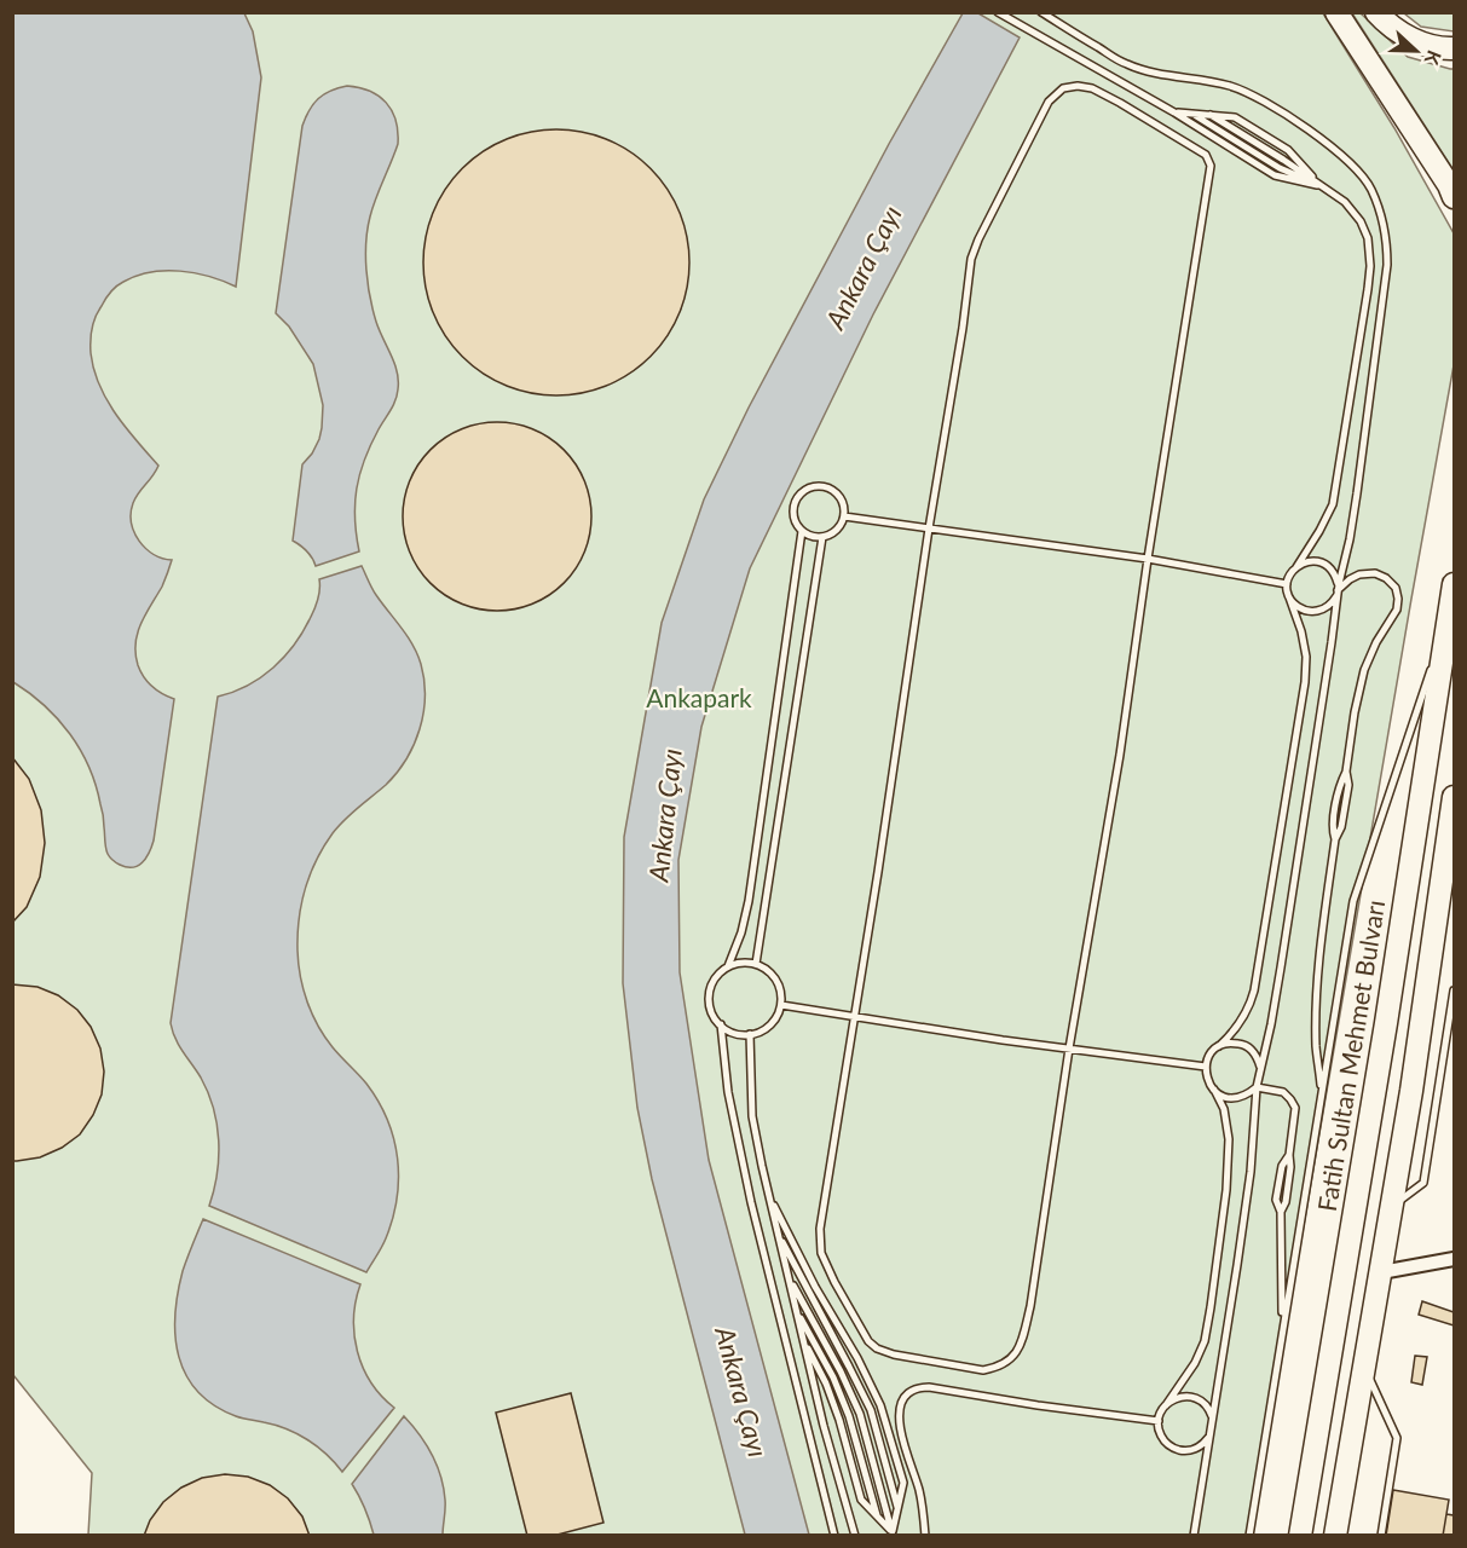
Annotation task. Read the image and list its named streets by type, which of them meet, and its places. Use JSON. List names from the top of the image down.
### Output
{
  "streets": {
    "highway": ["Fatih Sultan Mehmet Bulvarı"]
  },
  "water": ["Ankara Çayı"],
  "parks": ["Ankapark"],
  "north": "right"
}
